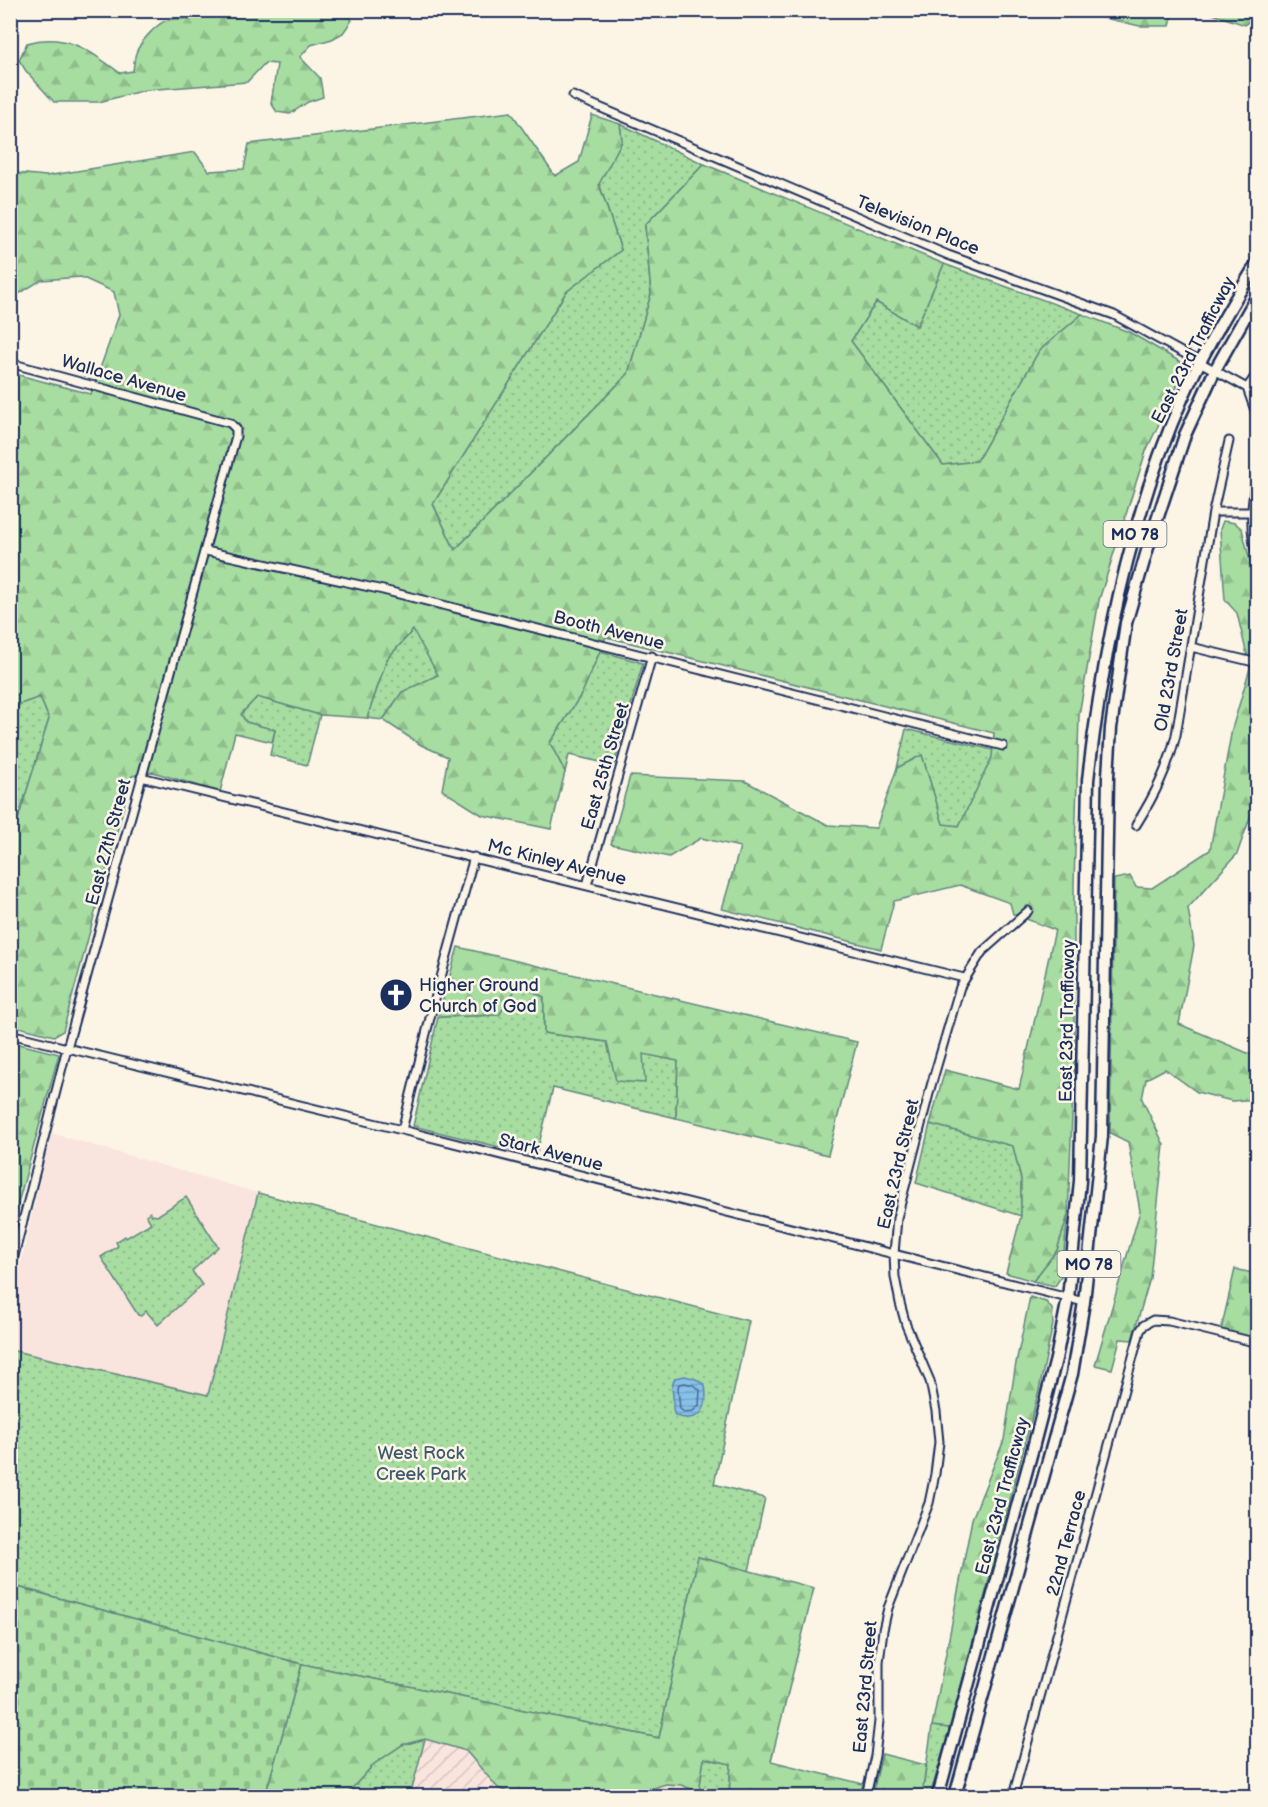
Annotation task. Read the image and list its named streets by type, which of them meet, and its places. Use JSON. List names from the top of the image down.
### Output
{
  "streets": {
    "main road": ["East 23rd Trafficway", "MO 78"],
    "street": [
      "Television Place",
      "Wallace Avenue",
      "Booth Avenue",
      "Old 23rd Street",
      "East 25th Street",
      "East 27th Street",
      "Mc Kinley Avenue",
      "Stark Avenue",
      "East 23rd Street",
      "22nd Terrace"
    ]
  },
  "crossings": [
    ["Television Place", "East 23rd Trafficway"],
    ["East 23rd Trafficway", "Stark Avenue"],
    ["Wallace Avenue", "East 27th Street"],
    ["Booth Avenue", "East 25th Street"],
    ["Booth Avenue", "East 27th Street"],
    ["East 25th Street", "Mc Kinley Avenue"],
    ["East 27th Street", "Mc Kinley Avenue"],
    ["East 27th Street", "Stark Avenue"],
    ["Mc Kinley Avenue", "East 23rd Street"],
    ["Stark Avenue", "East 23rd Street"]
  ],
  "parks": ["West Rock Creek Park"],
  "places": {
    "church": ["Higher Ground Church of God"]
  }
}
